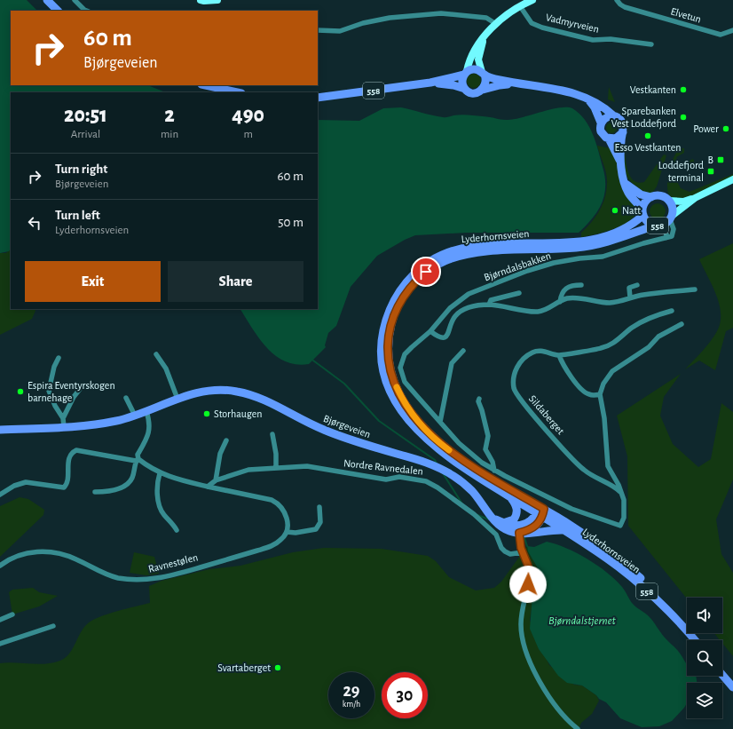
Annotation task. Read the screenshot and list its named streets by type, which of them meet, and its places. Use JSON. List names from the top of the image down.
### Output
{
  "streets": {
    "main road": ["558", "Lyderhornsveien", "Bjørgeveien"],
    "street": [
      "Elvetun",
      "Vadmyrveien",
      "Bjørndalsbakken",
      "Sildaberget",
      "Nordre Ravnedalen",
      "Ravnestølen"
    ]
  },
  "crossings": [
    ["558", "Lyderhornsveien"],
    ["Lyderhornsveien", "Bjørgeveien"],
    ["Bjørndalsbakken", "Sildaberget"]
  ],
  "water": ["Bjørndalstjernet"],
  "places": {
    "other": [
      "Vestkanten",
      "Sparebanken Vest Loddefjord",
      "Power",
      "Esso Vestkanten",
      "Natt",
      "Espira Eventyrskogen barnehage",
      "Storhaugen",
      "Svartaberget"
    ],
    "transit": ["B", "Loddefjord terminal"]
  },
  "page": {
    "turn": ["60 m", "Bjørgeveien"],
    "eta": [
      "20:51",
      "Arrival",
      "2",
      "min",
      "490",
      "m"
    ],
    "list": [
      {
        "name": "Turn right",
        "note": "Bjørgeveien",
        "value": "60 m"
      },
      {
        "name": "Turn left",
        "note": "Lyderhornsveien",
        "value": "50 m"
      }
    ],
    "buttons": ["Exit", "Share"],
    "speed": "29 km/h",
    "limit": "30"
  }
}
